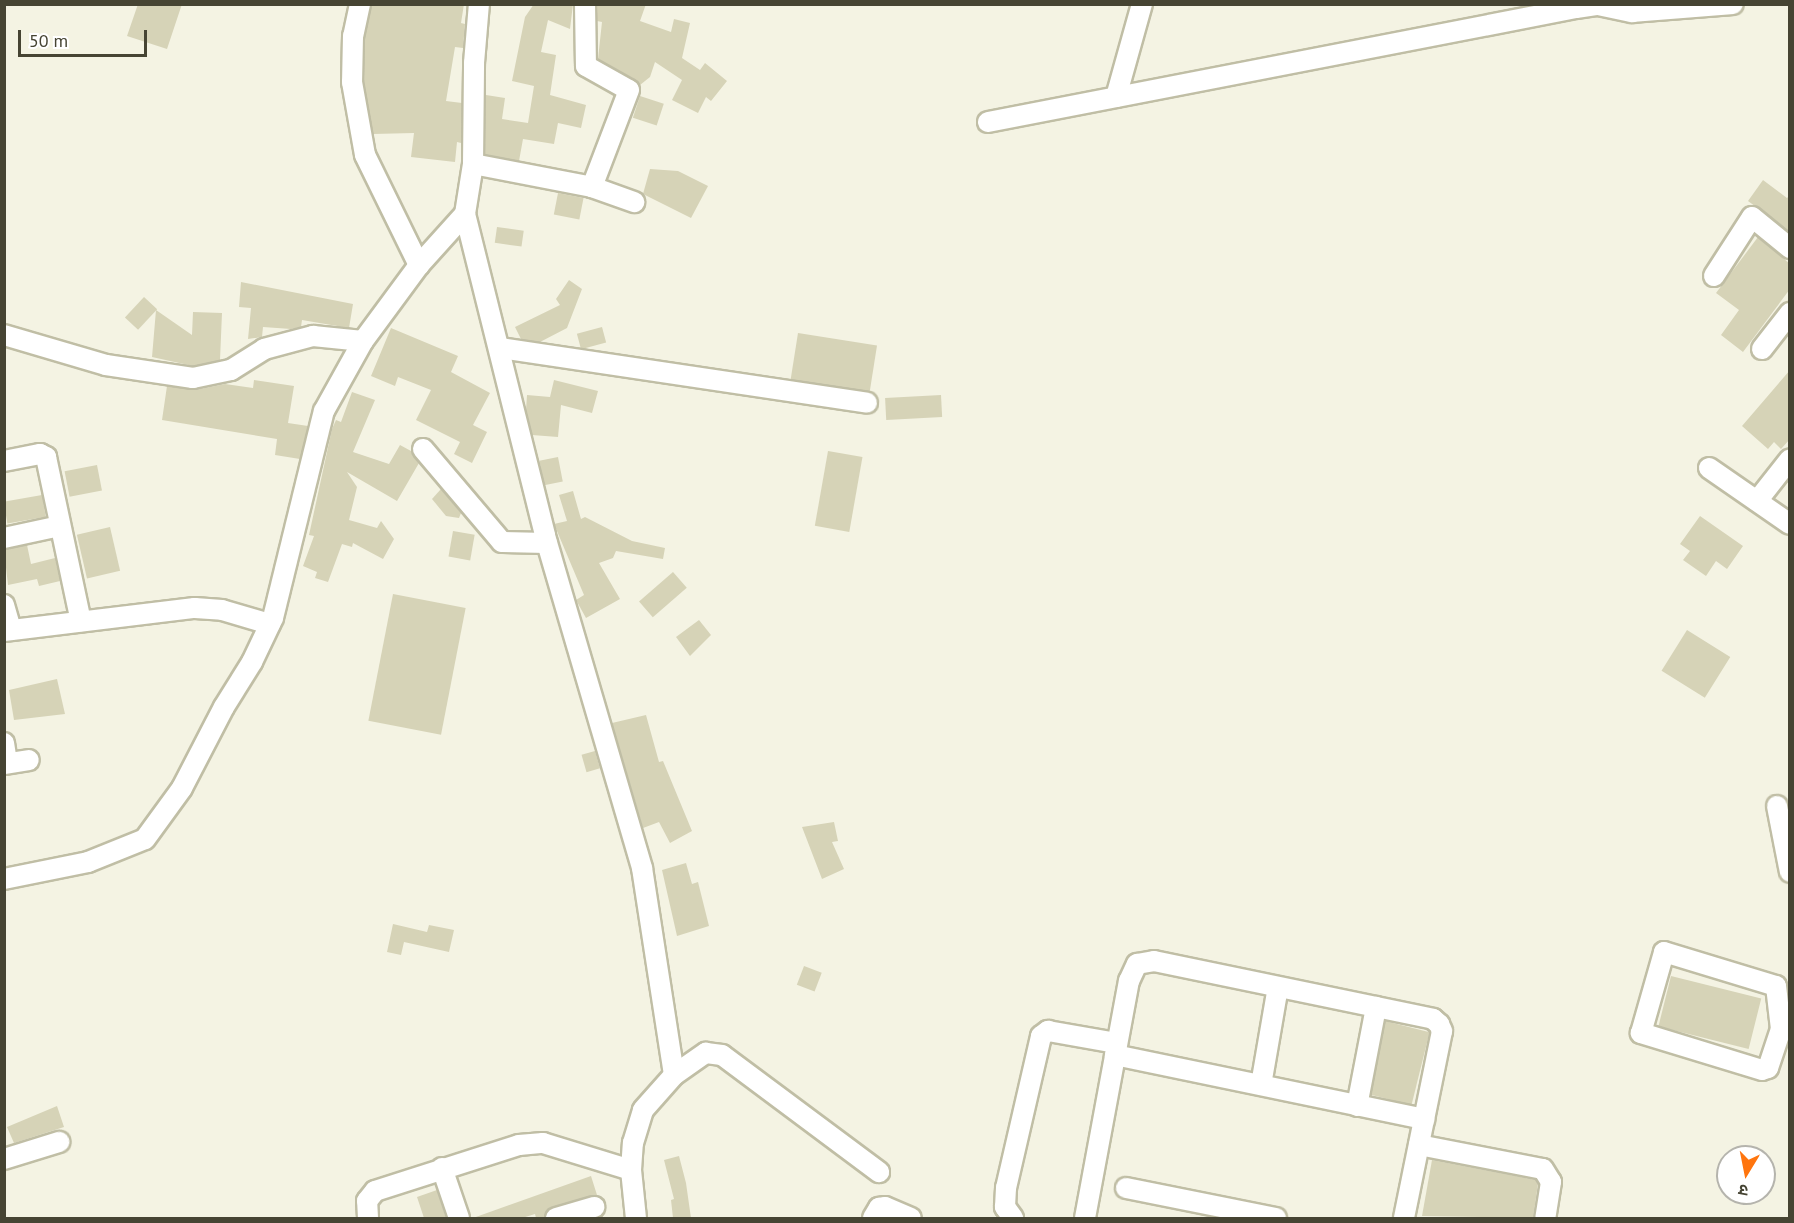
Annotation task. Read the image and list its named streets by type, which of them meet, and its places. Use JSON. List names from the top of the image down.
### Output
{
  "scale_bar": "50 m",
  "north": "bottom"
}
